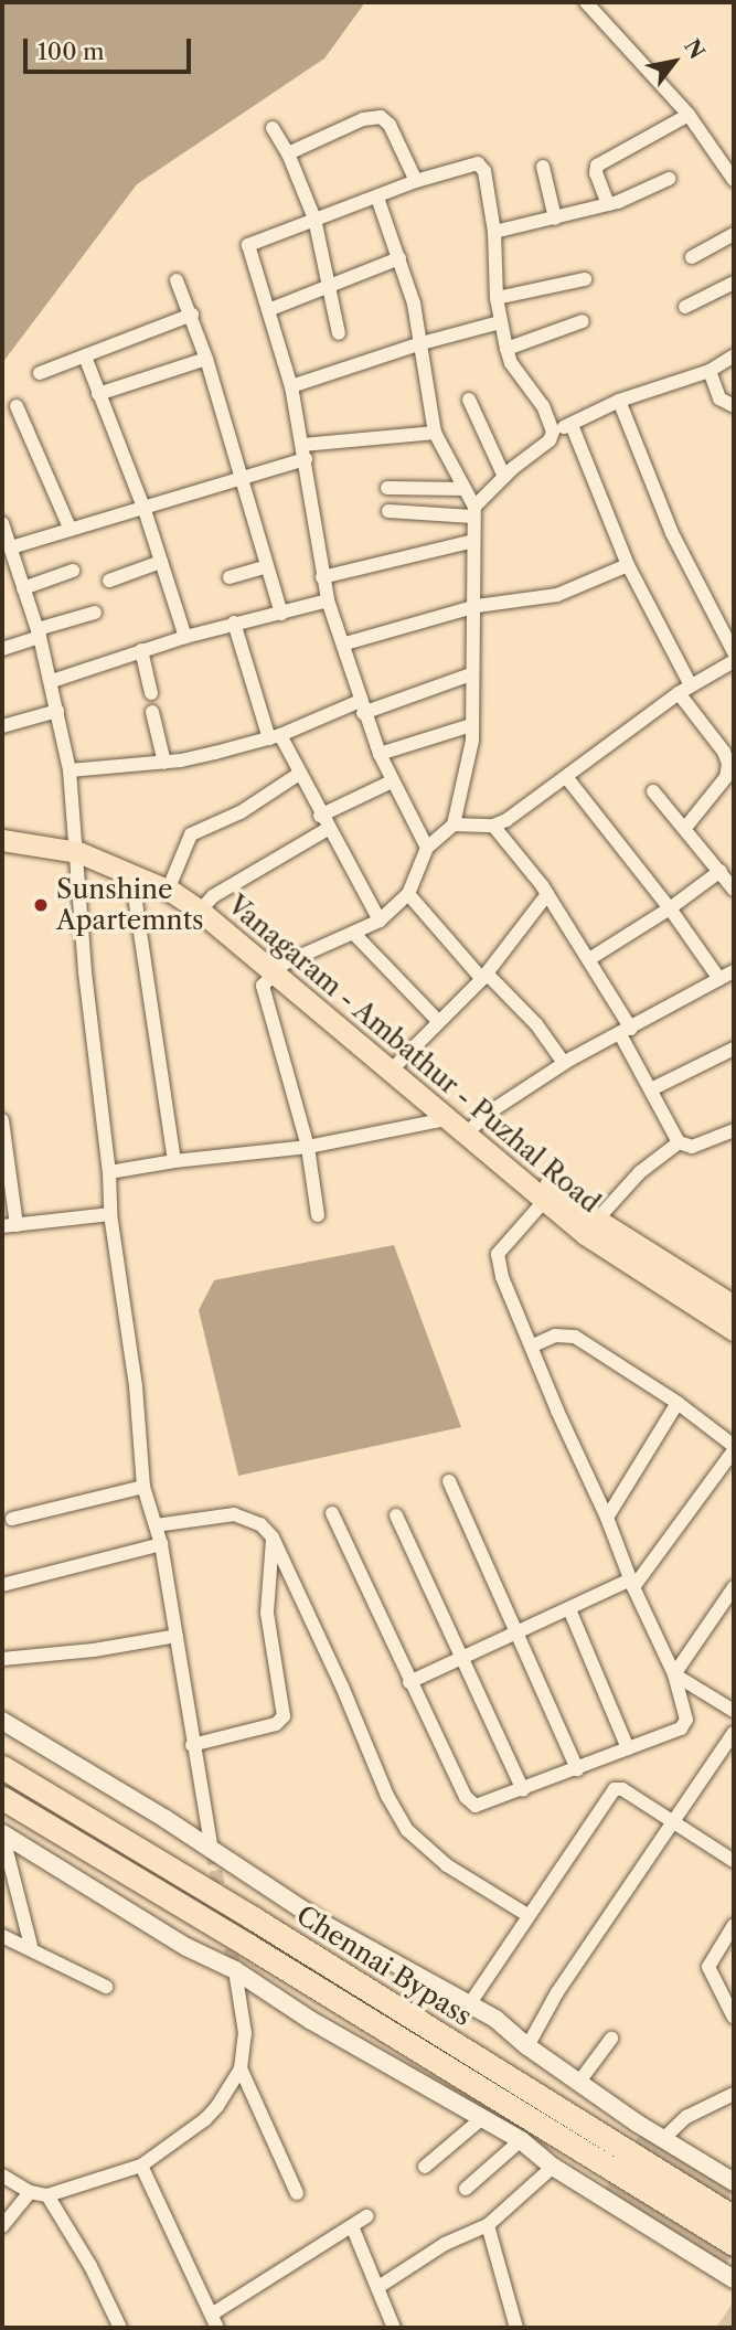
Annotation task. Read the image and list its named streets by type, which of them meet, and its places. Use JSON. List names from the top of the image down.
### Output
{
  "streets": {
    "highway": ["Chennai Bypass"],
    "main road": ["Vanagaram - Ambathur - Puzhal Road"]
  },
  "places": ["Sunshine Apartemnts"],
  "scale_bar": "100 m",
  "north": "top right"
}
